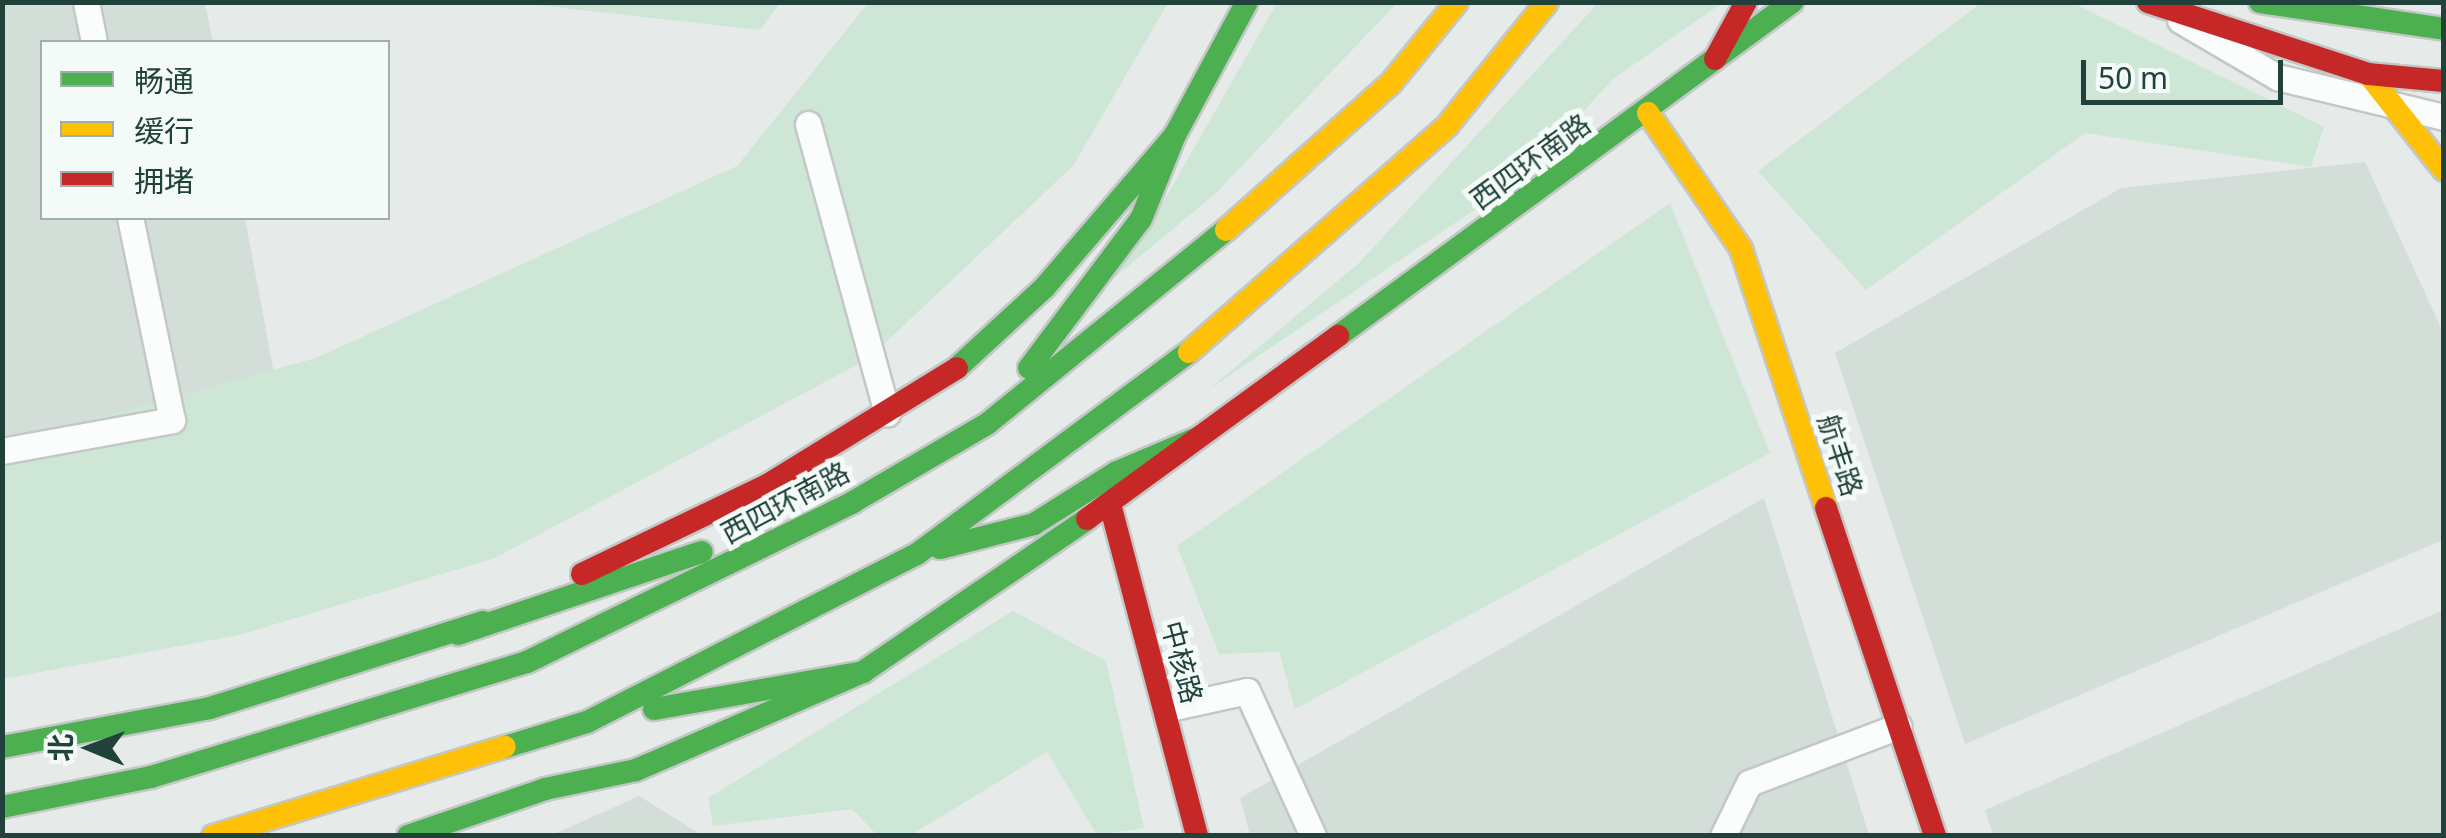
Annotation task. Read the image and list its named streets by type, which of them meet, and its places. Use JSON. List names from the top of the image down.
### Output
{
  "streets": {
    "main road": ["西四环南路", "航丰路", "中核路"]
  },
  "crossings": [
    ["西四环南路", "航丰路"],
    ["西四环南路", "中核路"]
  ],
  "legend": ["畅通", "缓行", "拥堵"],
  "scale_bar": "50 m",
  "north": "left"
}
